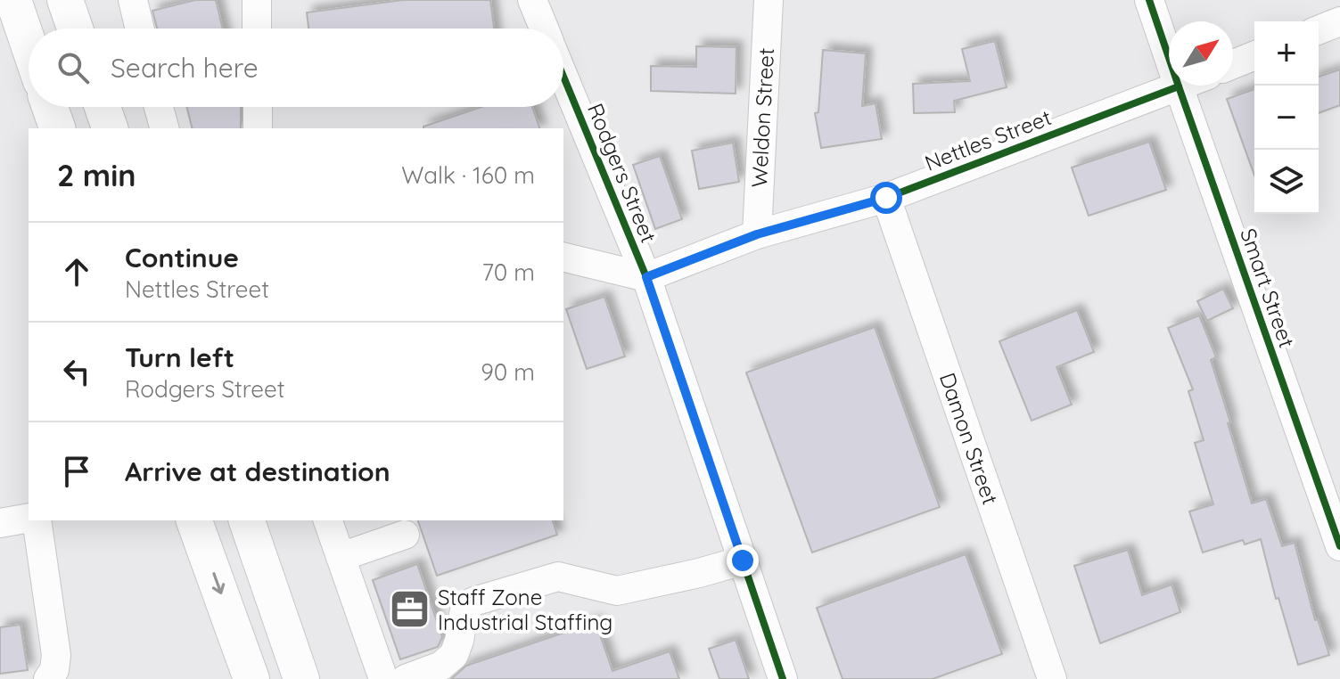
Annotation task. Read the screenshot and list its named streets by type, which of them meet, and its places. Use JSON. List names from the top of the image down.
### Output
{
  "streets": {
    "street": [
      "Weldon Street",
      "Nettles Street",
      "Rodgers Street",
      "Smart Street",
      "Damon Street"
    ]
  },
  "crossings": [
    ["Weldon Street", "Nettles Street"],
    ["Nettles Street", "Rodgers Street"],
    ["Nettles Street", "Smart Street"],
    ["Nettles Street", "Damon Street"]
  ],
  "places": {
    "office": ["Staff Zone Industrial Staffing"]
  },
  "north": "top right",
  "page": {
    "map_buttons": ["+", "−"],
    "search": "Search here",
    "heading": ["2 min", "Walk · 160 m"],
    "list": [
      ["Continue", "Nettles Street", "70 m"],
      ["Turn left", "Rodgers Street", "90 m"],
      "Arrive at destination"
    ]
  }
}
